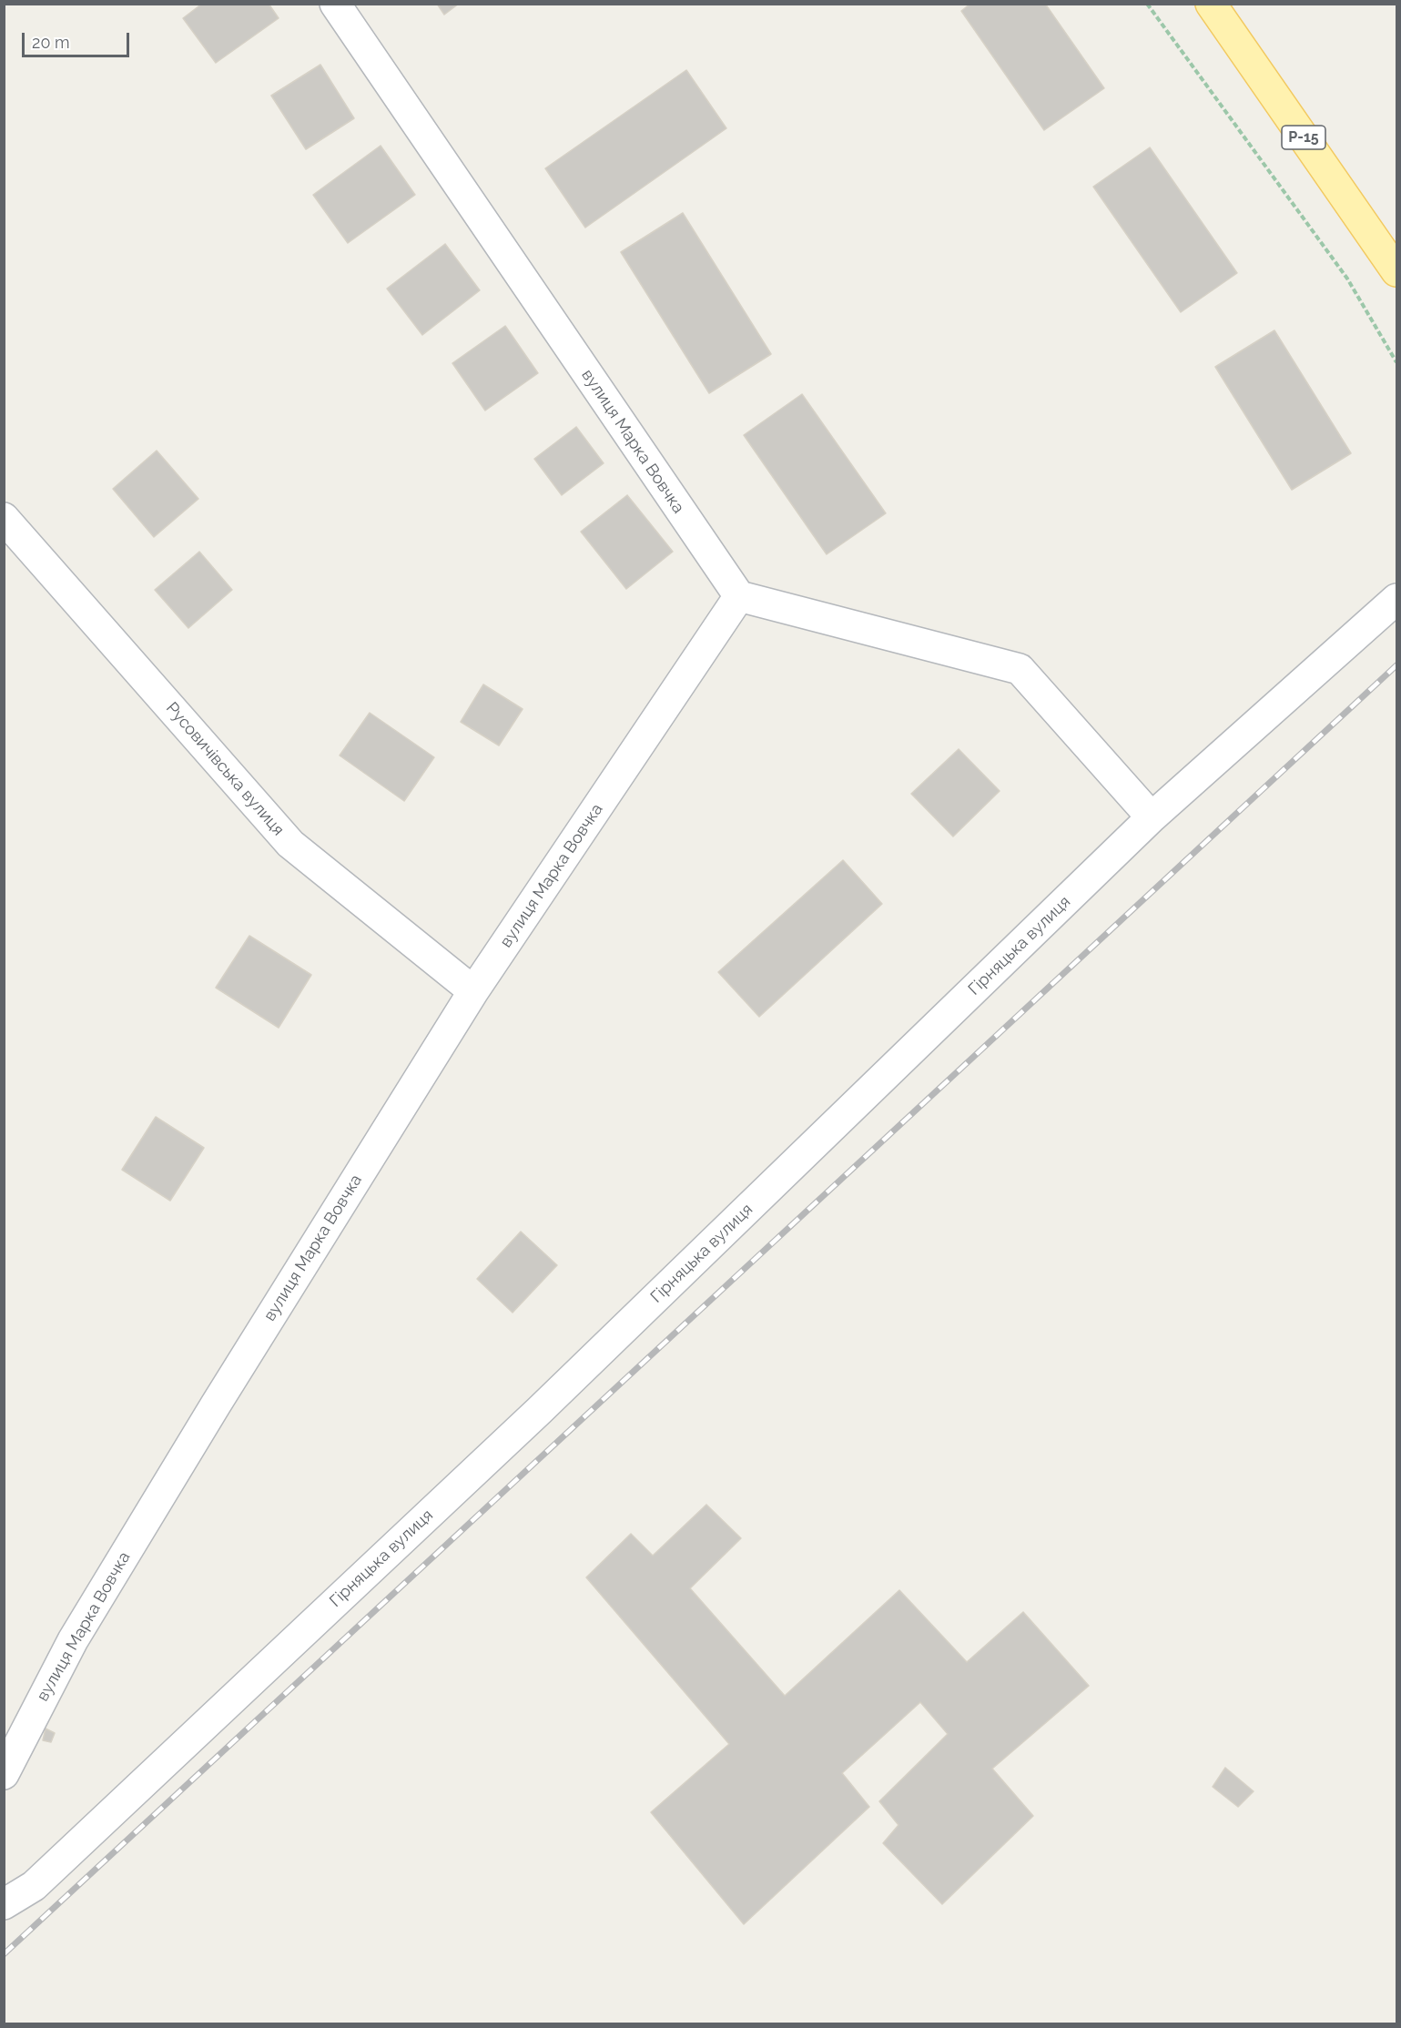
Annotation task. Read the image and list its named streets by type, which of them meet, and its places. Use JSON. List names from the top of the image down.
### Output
{
  "streets": {
    "main road": ["Р-15"],
    "street": ["вулиця Марка Вовчка", "Русовичівська вулиця", "Гірняцька вулиця"]
  },
  "crossings": [
    ["вулиця Марка Вовчка", "Русовичівська вулиця"]
  ],
  "scale_bar": "20 m"
}
